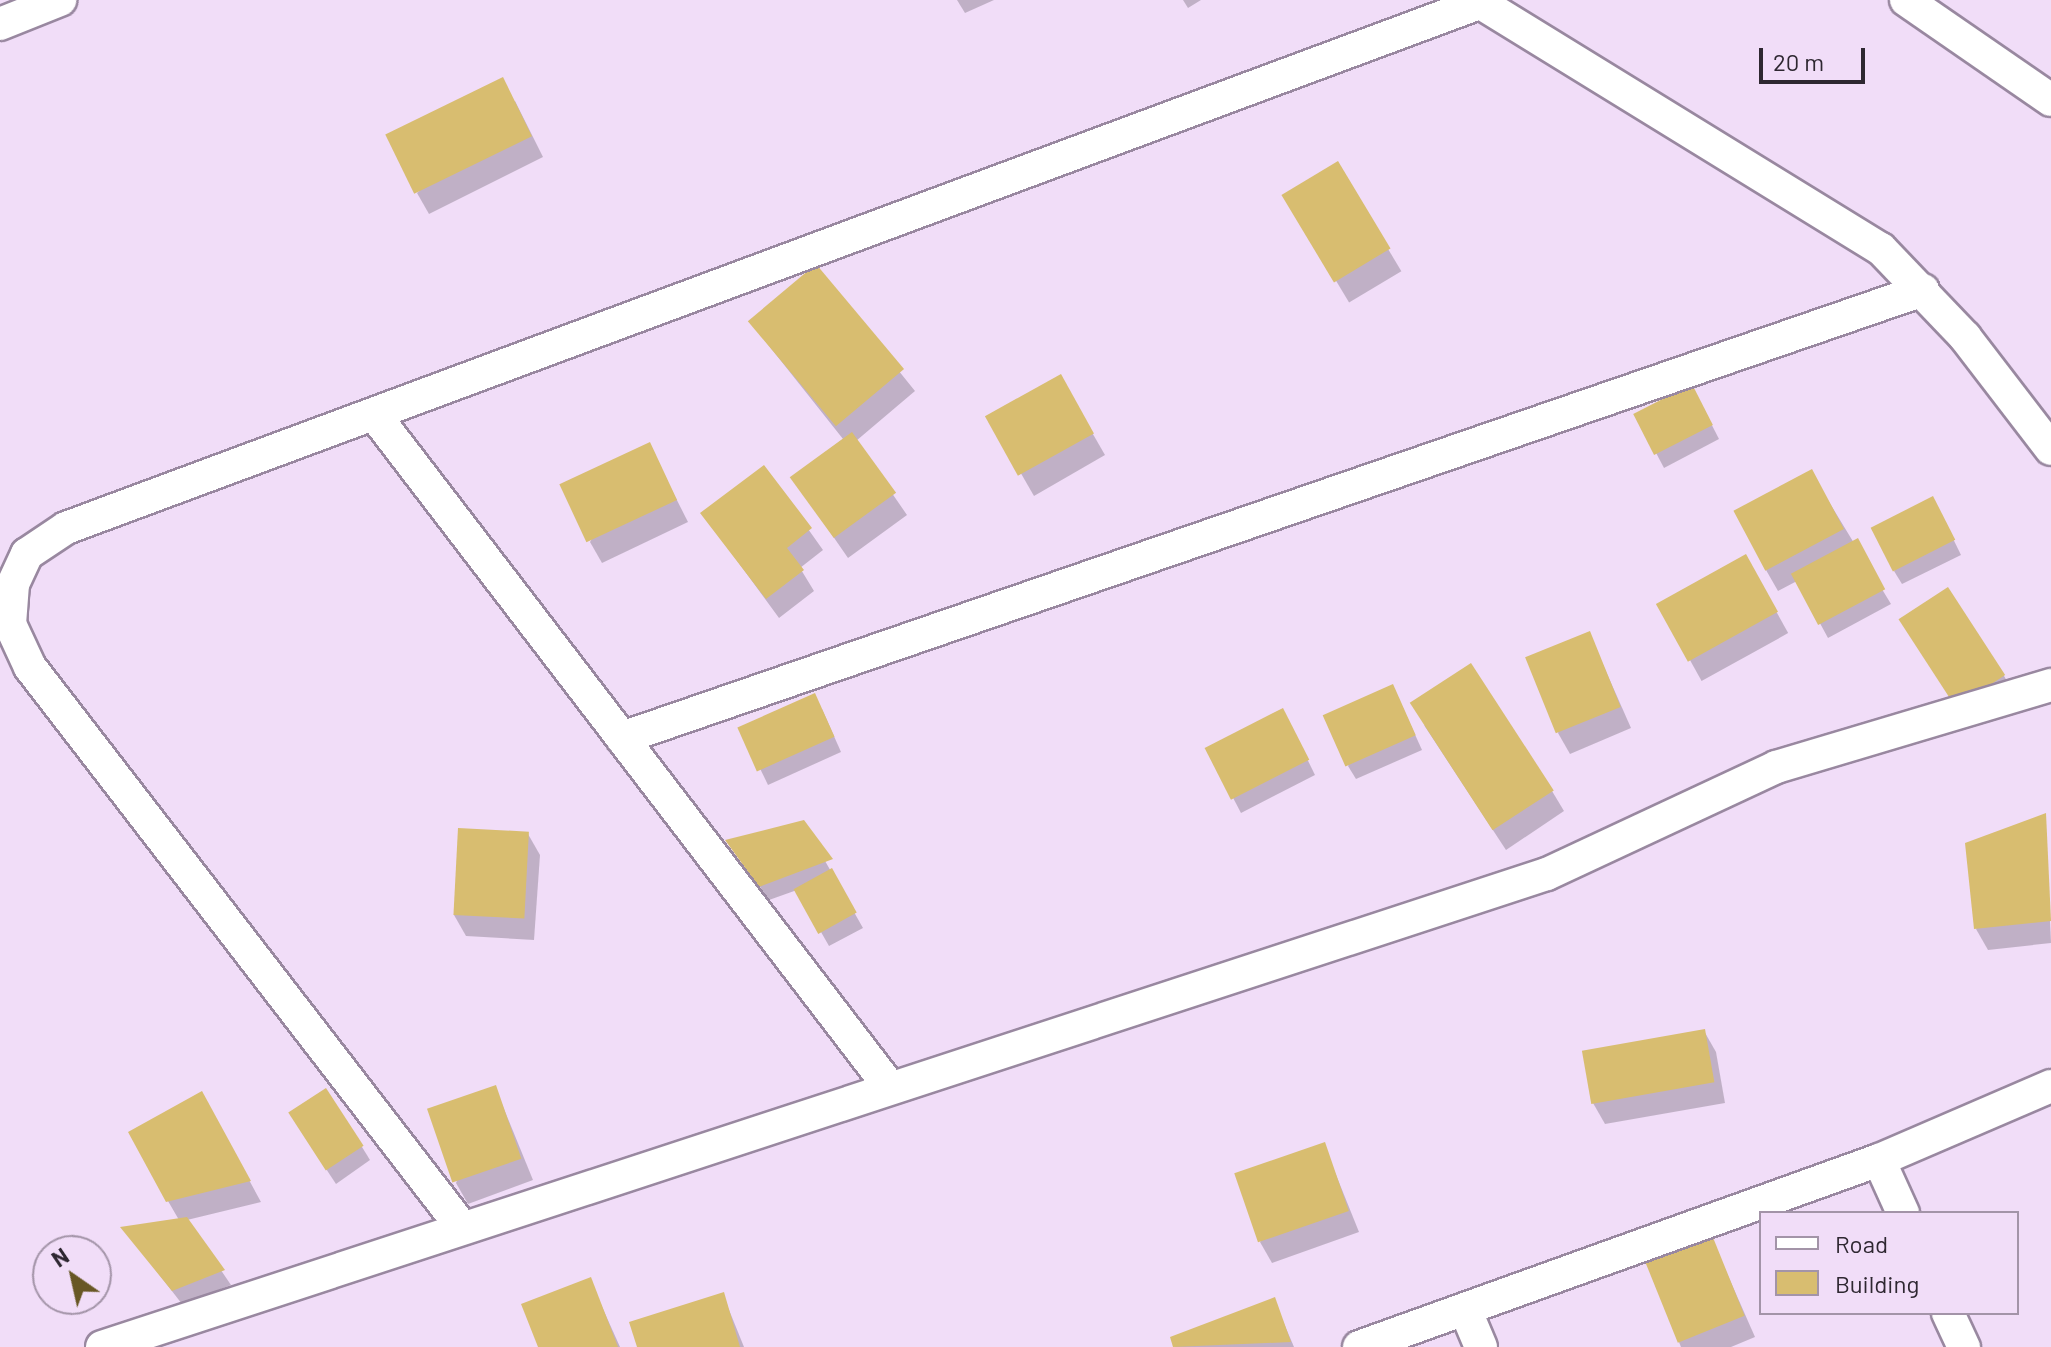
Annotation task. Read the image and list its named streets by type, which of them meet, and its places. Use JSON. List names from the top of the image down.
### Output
{
  "legend": ["Road", "Building"],
  "scale_bar": "20 m",
  "north": "top left"
}
